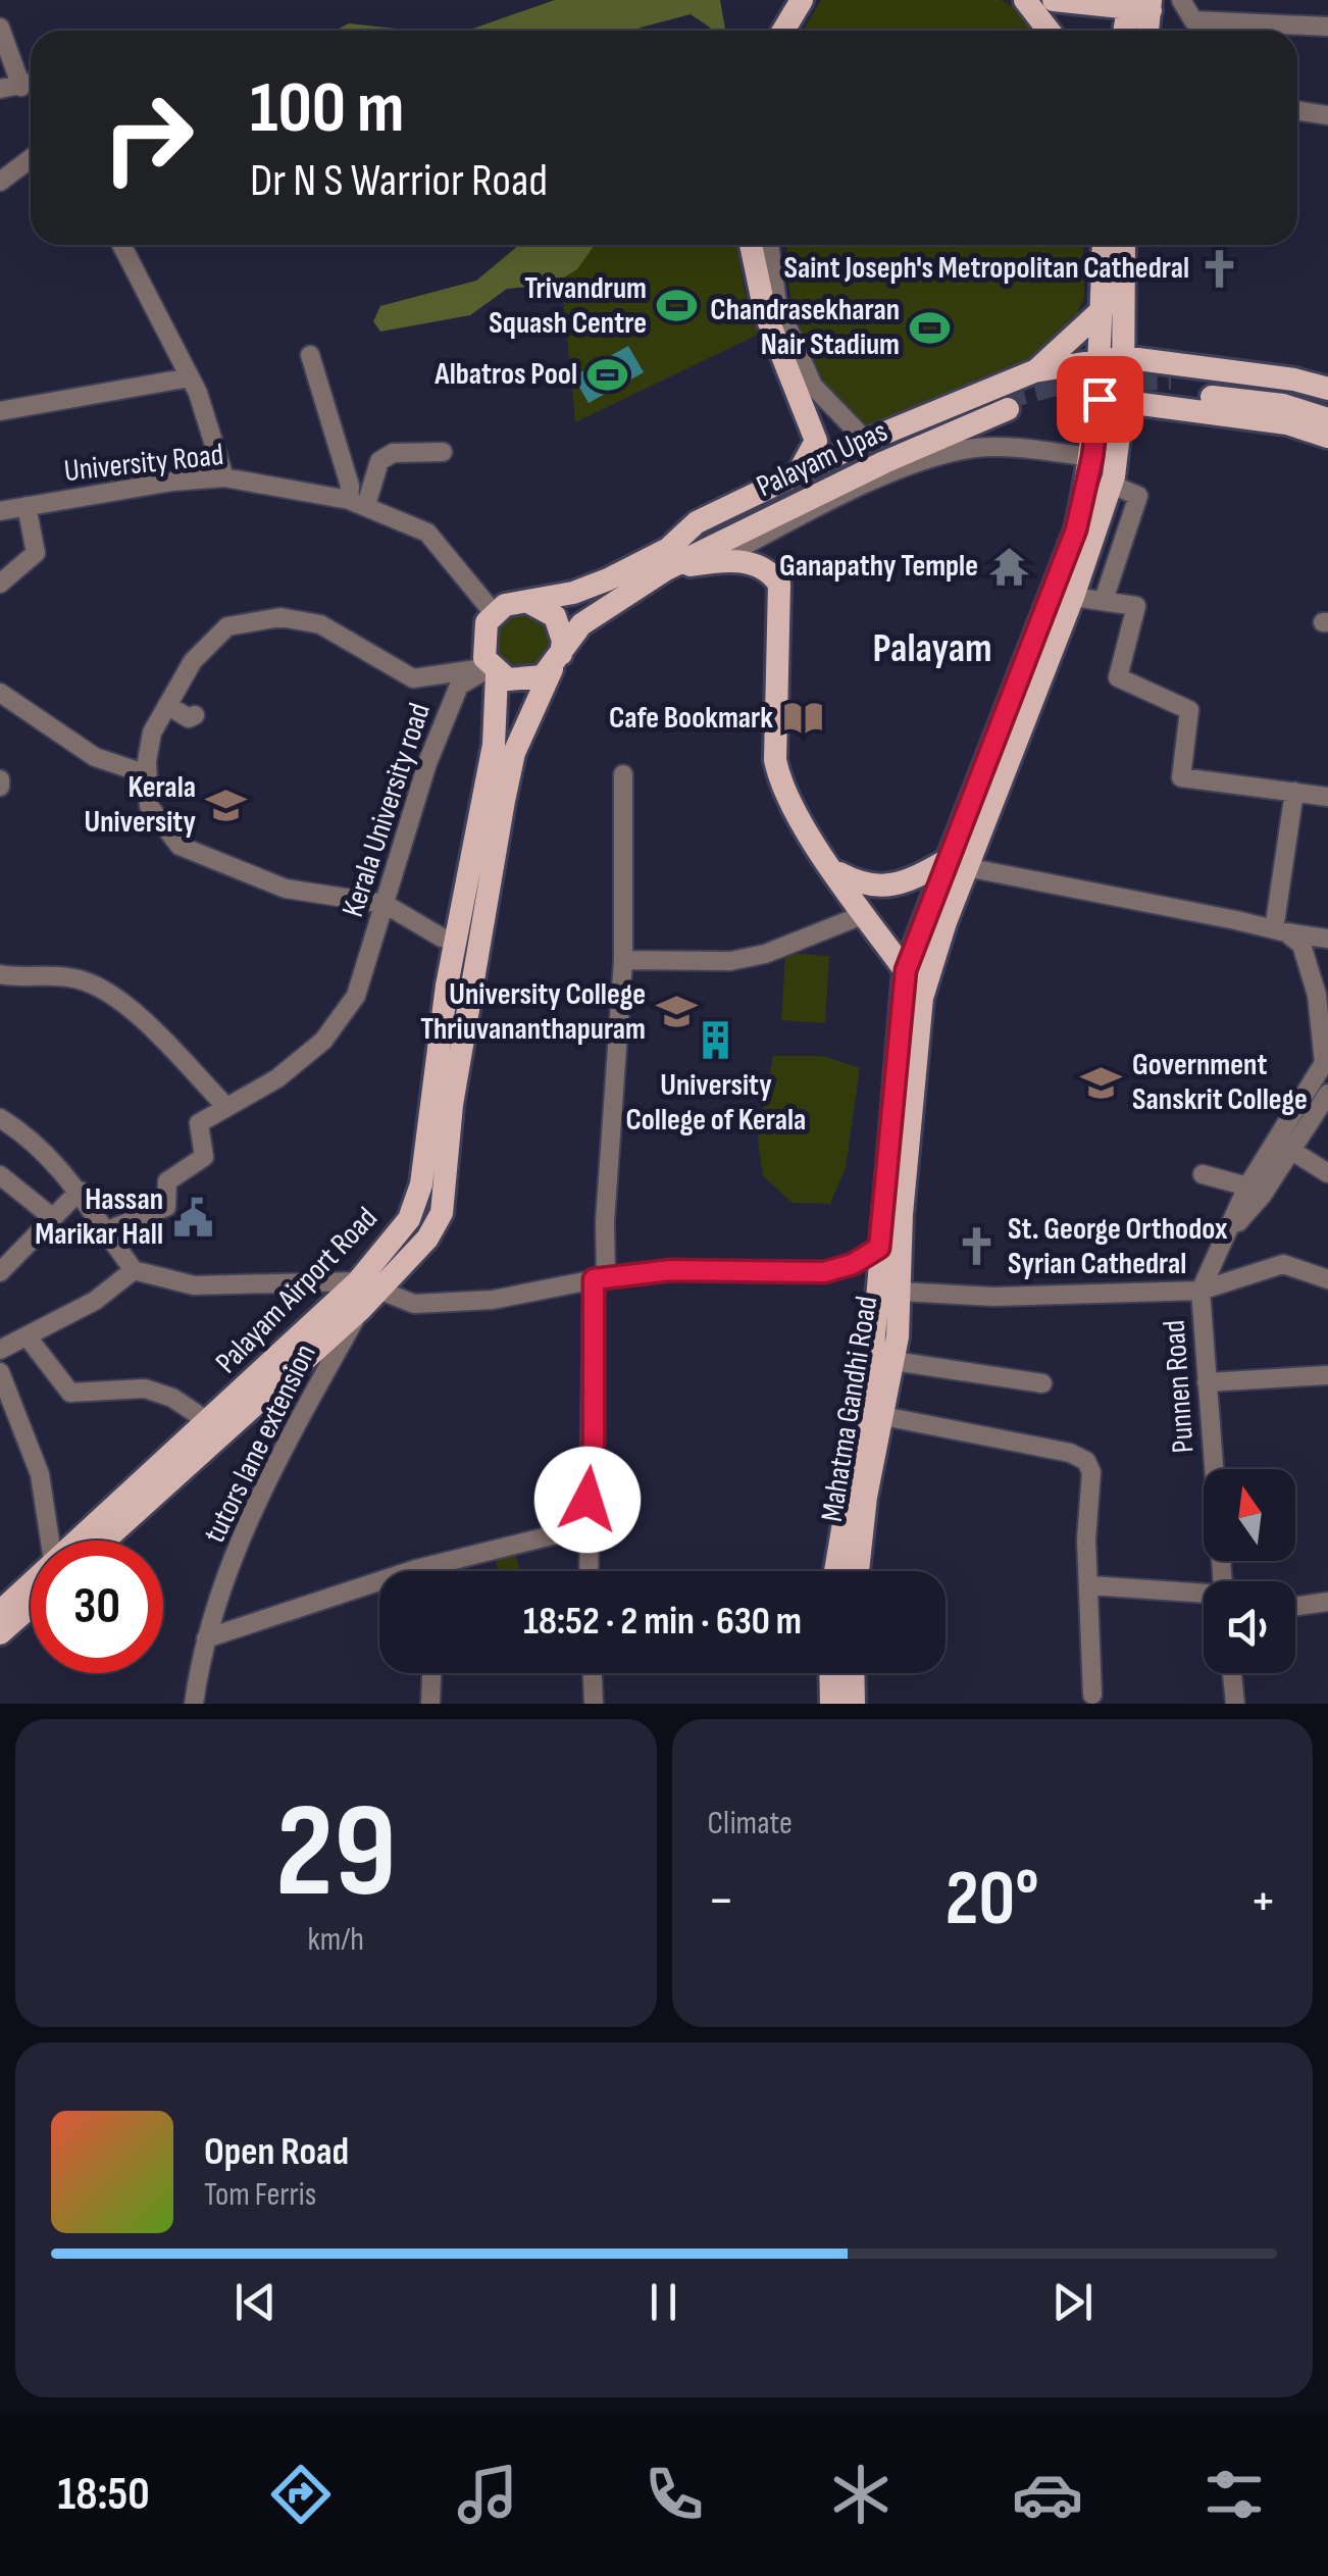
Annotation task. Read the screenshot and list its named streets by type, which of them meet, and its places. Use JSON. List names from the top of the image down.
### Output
{
  "streets": {
    "main road": ["Palayam Upas", "Palayam Airport Road", "Mahatma Gandhi Road"],
    "street": [
      "University Road",
      "Kerala University road",
      "Punnen Road",
      "tutors lane extension"
    ]
  },
  "crossings": [
    ["Palayam Upas", "Palayam Airport Road"],
    ["University Road", "Kerala University road"],
    ["University Road", "Palayam Airport Road"],
    ["Kerala University road", "Palayam Airport Road"],
    ["Palayam Airport Road", "tutors lane extension"]
  ],
  "districts": ["Palayam"],
  "places": {
    "church": ["Saint Joseph's Metropolitan Cathedral", "St. George Orthodox Syrian Cathedral"],
    "sports": ["Trivandrum Squash Centre", "Chandrasekharan Nair Stadium", "Albatros Pool"],
    "temple": ["Ganapathy Temple"],
    "library": ["Cafe Bookmark"],
    "school or university": ["Kerala University", "University College Thriuvananthapuram", "Government Sanskrit College"],
    "building": ["University College of Kerala"],
    "public building": ["Hassan Marikar Hall"]
  },
  "north": "top",
  "page": {
    "turn": ["100 m", "Dr N S Warrior Road"],
    "limit": "30",
    "trip": "18:52 · 2 min · 630 m",
    "tile": [
      ["29", "km/h"],
      "Climate"
    ],
    "heat": ["−", "20°", "+"],
    "song": ["Open Road", "Tom Ferris"],
    "tabs": "18:50"
  }
}
